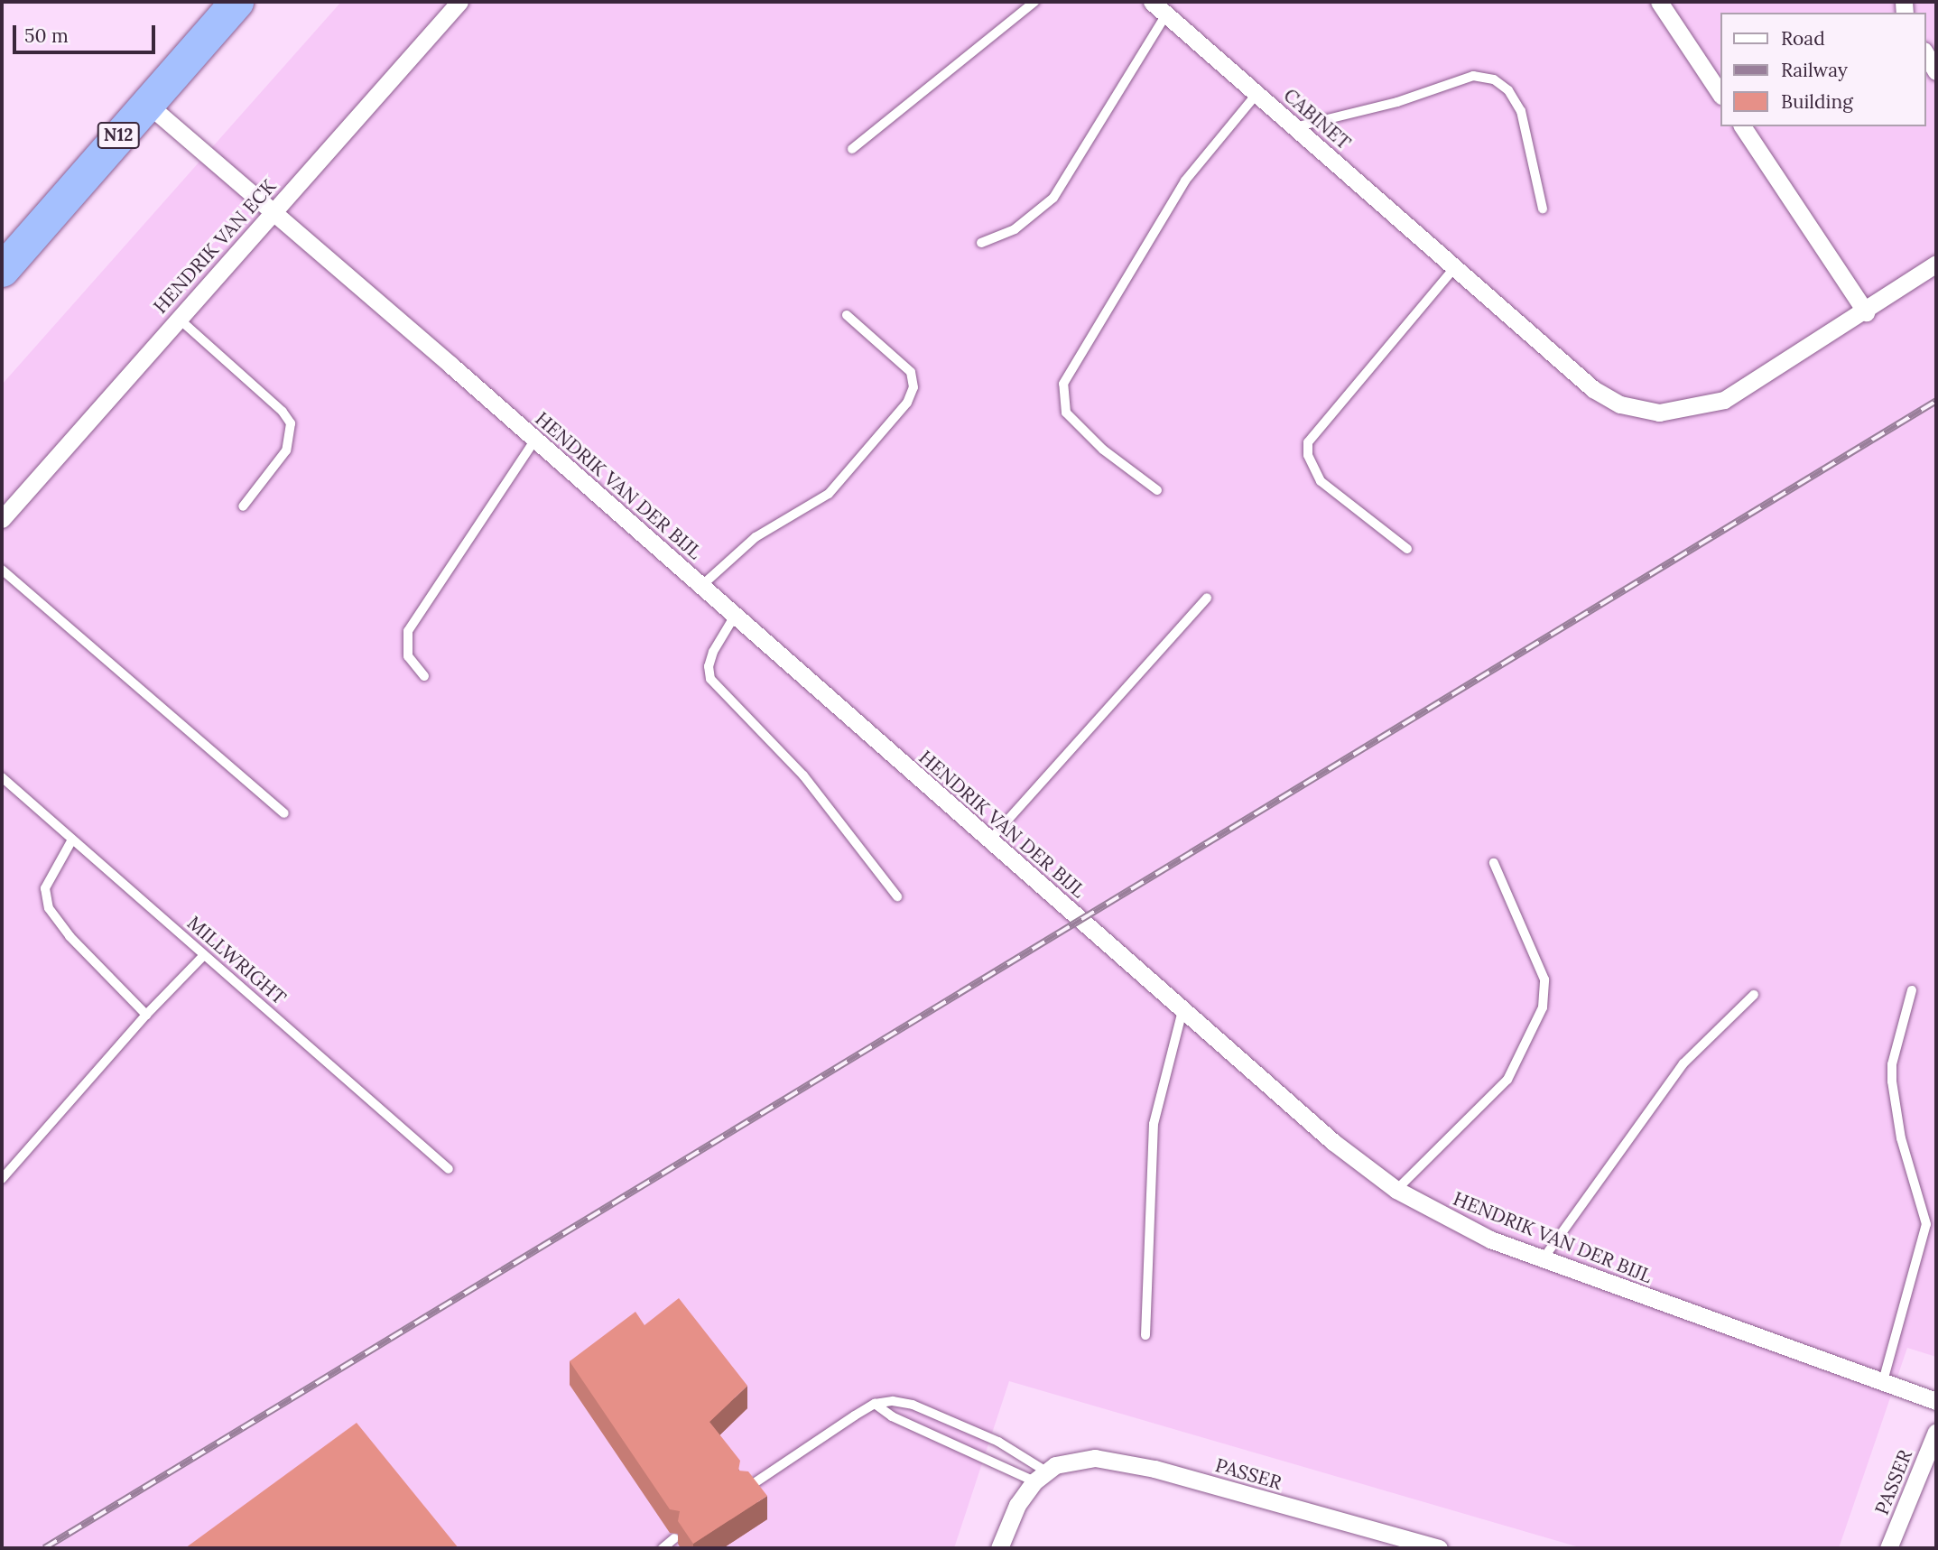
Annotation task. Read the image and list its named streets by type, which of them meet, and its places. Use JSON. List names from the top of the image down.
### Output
{
  "streets": {
    "highway": ["N12"],
    "street": [
      "CABINET",
      "HENDRIK VAN ECK",
      "HENDRIK VAN DER BIJL",
      "PASSER"
    ],
    "lane": ["MILLWRIGHT"]
  },
  "crossings": [
    ["N12", "HENDRIK VAN DER BIJL"],
    ["HENDRIK VAN ECK", "HENDRIK VAN DER BIJL"]
  ],
  "legend": ["Road", "Railway", "Building"],
  "scale_bar": "50 m"
}
